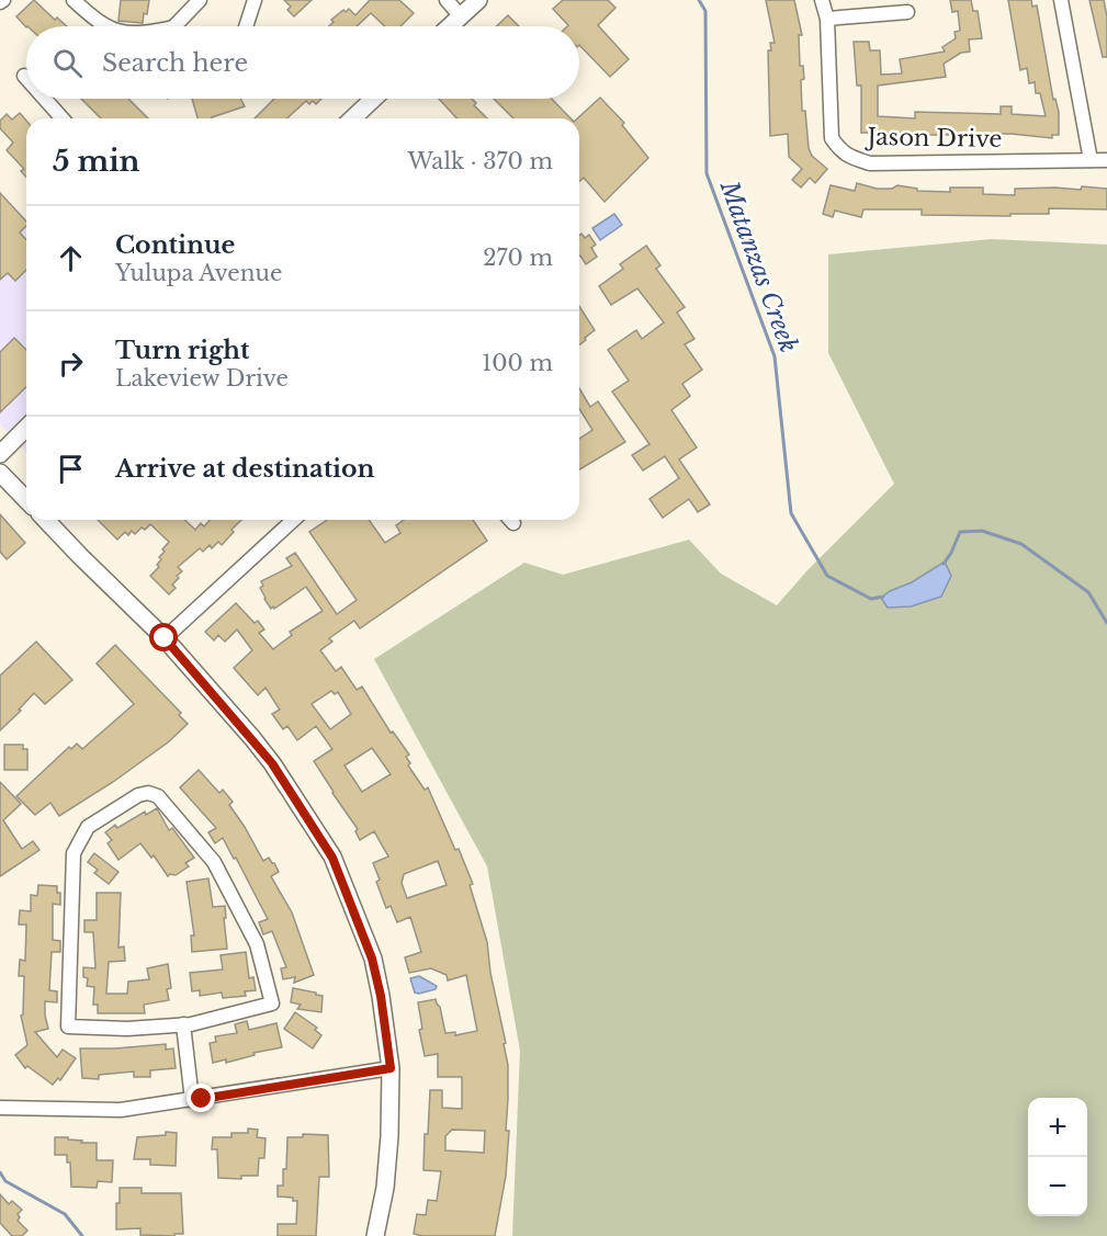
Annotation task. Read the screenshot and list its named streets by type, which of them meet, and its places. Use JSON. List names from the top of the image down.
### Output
{
  "streets": {
    "street": ["Jason Drive"]
  },
  "water": ["Matanzas Creek"],
  "page": {
    "search": "Search here",
    "heading": ["5 min", "Walk · 370 m"],
    "list": [
      ["Continue", "Yulupa Avenue", "270 m"],
      ["Turn right", "Lakeview Drive", "100 m"],
      "Arrive at destination"
    ],
    "map_buttons": ["+", "−"]
  }
}
